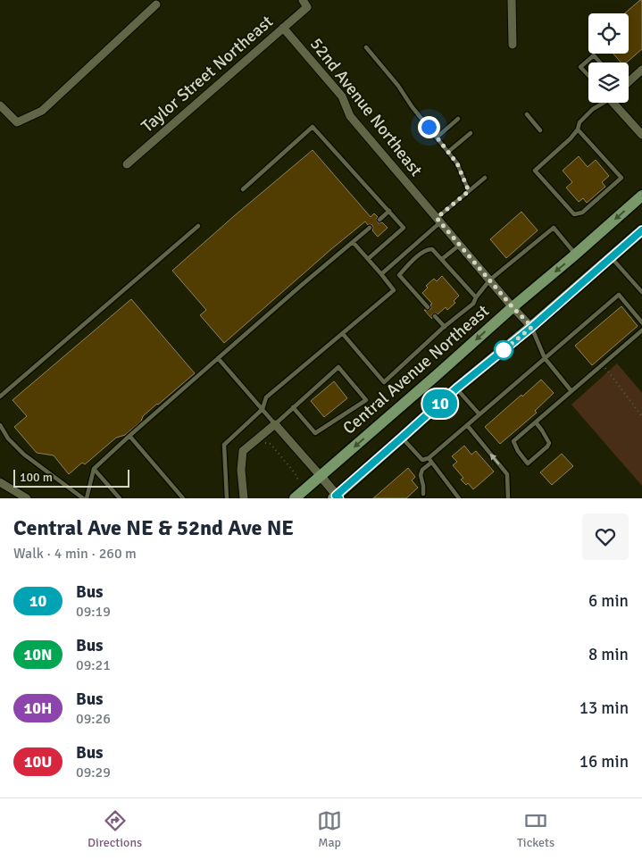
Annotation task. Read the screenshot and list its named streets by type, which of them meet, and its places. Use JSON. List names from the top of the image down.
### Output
{
  "streets": {
    "main road": ["Central Avenue Northeast"],
    "street": ["Taylor Street Northeast", "52nd Avenue Northeast"]
  },
  "crossings": [
    ["Taylor Street Northeast", "52nd Avenue Northeast"],
    ["52nd Avenue Northeast", "Central Avenue Northeast"]
  ],
  "lines": ["bus line 10"],
  "scale_bar": "100 m",
  "page": {
    "on_map": "10",
    "scale": "100 m",
    "heading": ["Central Ave NE & 52nd Ave NE", "Walk · 4 min · 260 m"],
    "list": [
      {
        "mark": "10",
        "name": "Bus",
        "note": "09:19",
        "value": "6 min"
      },
      {
        "mark": "10N",
        "name": "Bus",
        "note": "09:21",
        "value": "8 min"
      },
      {
        "mark": "10H",
        "name": "Bus",
        "note": "09:26",
        "value": "13 min"
      },
      {
        "mark": "10U",
        "name": "Bus",
        "note": "09:29",
        "value": "16 min"
      }
    ],
    "tabs": ["Directions", "Map", "Tickets"]
  }
}
